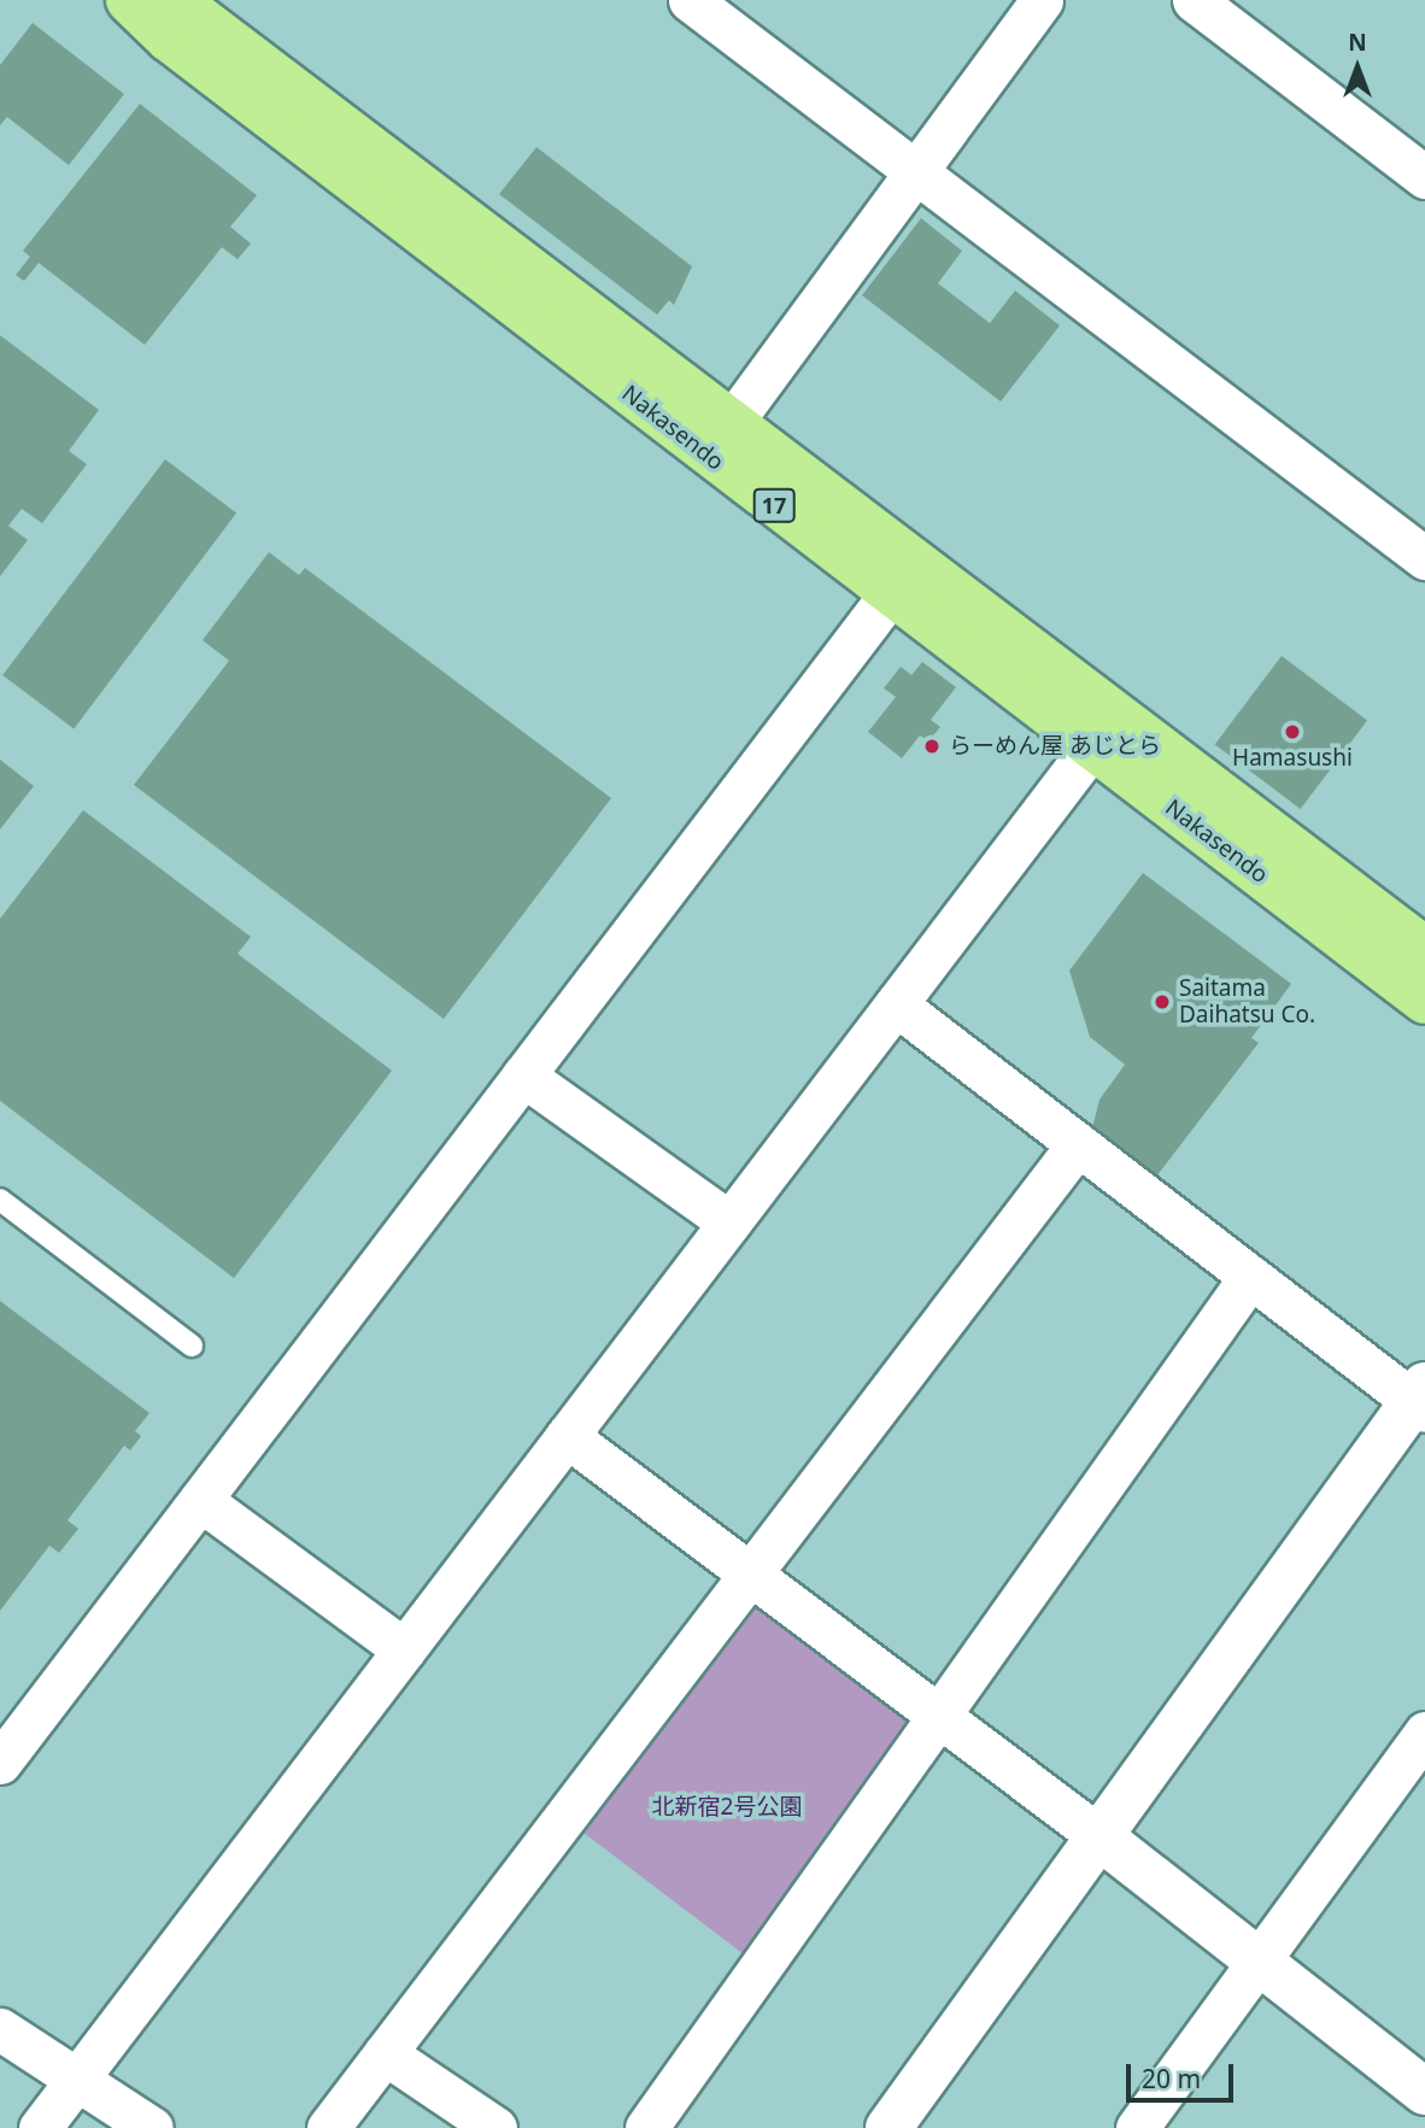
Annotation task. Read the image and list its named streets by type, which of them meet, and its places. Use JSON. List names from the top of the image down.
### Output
{
  "streets": {
    "highway": ["Nakasendo", "17"]
  },
  "parks": ["北新宿2号公園"],
  "places": ["Hamasushi", "らーめん屋 あじとら", "Saitama Daihatsu Co."],
  "scale_bar": "20 m",
  "north": "top"
}
